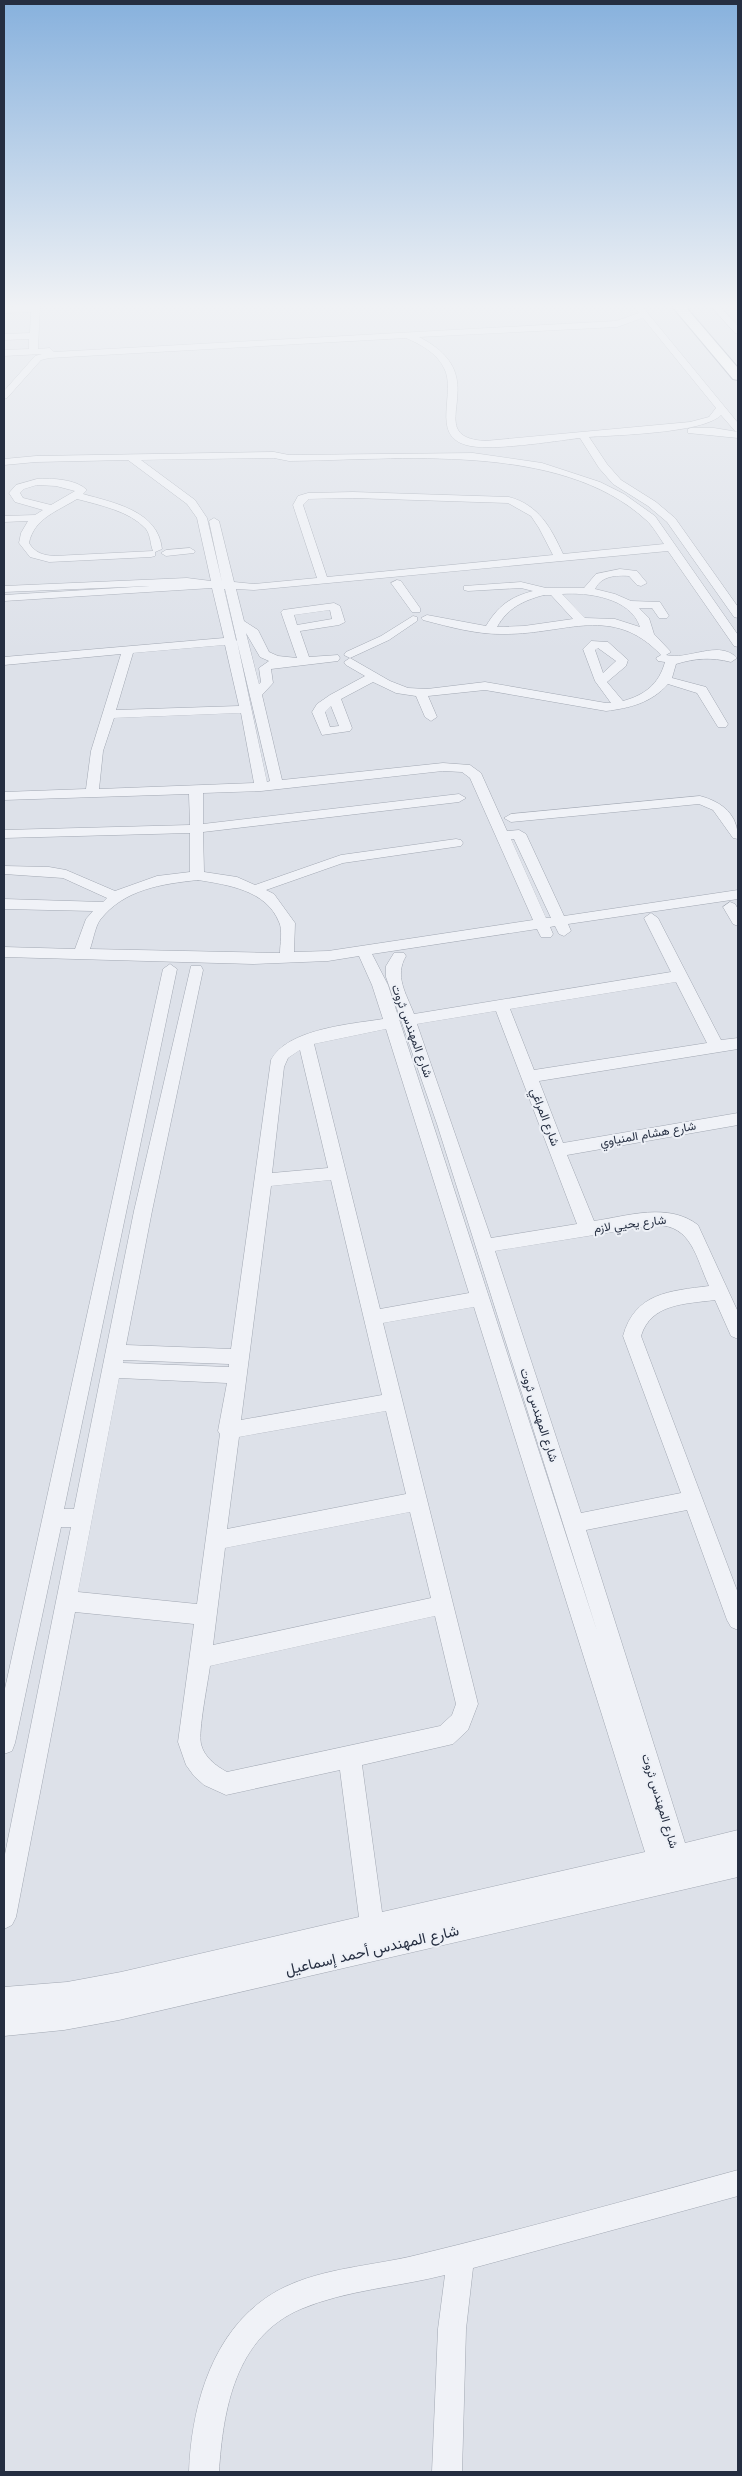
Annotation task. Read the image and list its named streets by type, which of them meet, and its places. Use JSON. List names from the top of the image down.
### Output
{
  "streets": {
    "street": [
      "شارع المهندس ثروت",
      "شارع المراغي",
      "شارع هشام المنياوي",
      "شارع يحيي لازم",
      "شارع المهندس أحمد إسماعيل"
    ]
  },
  "crossings": [
    ["شارع المهندس ثروت", "شارع يحيي لازم"],
    ["شارع المهندس ثروت", "شارع المهندس أحمد إسماعيل"],
    ["شارع المراغي", "شارع هشام المنياوي"],
    ["شارع المراغي", "شارع يحيي لازم"]
  ]
}
